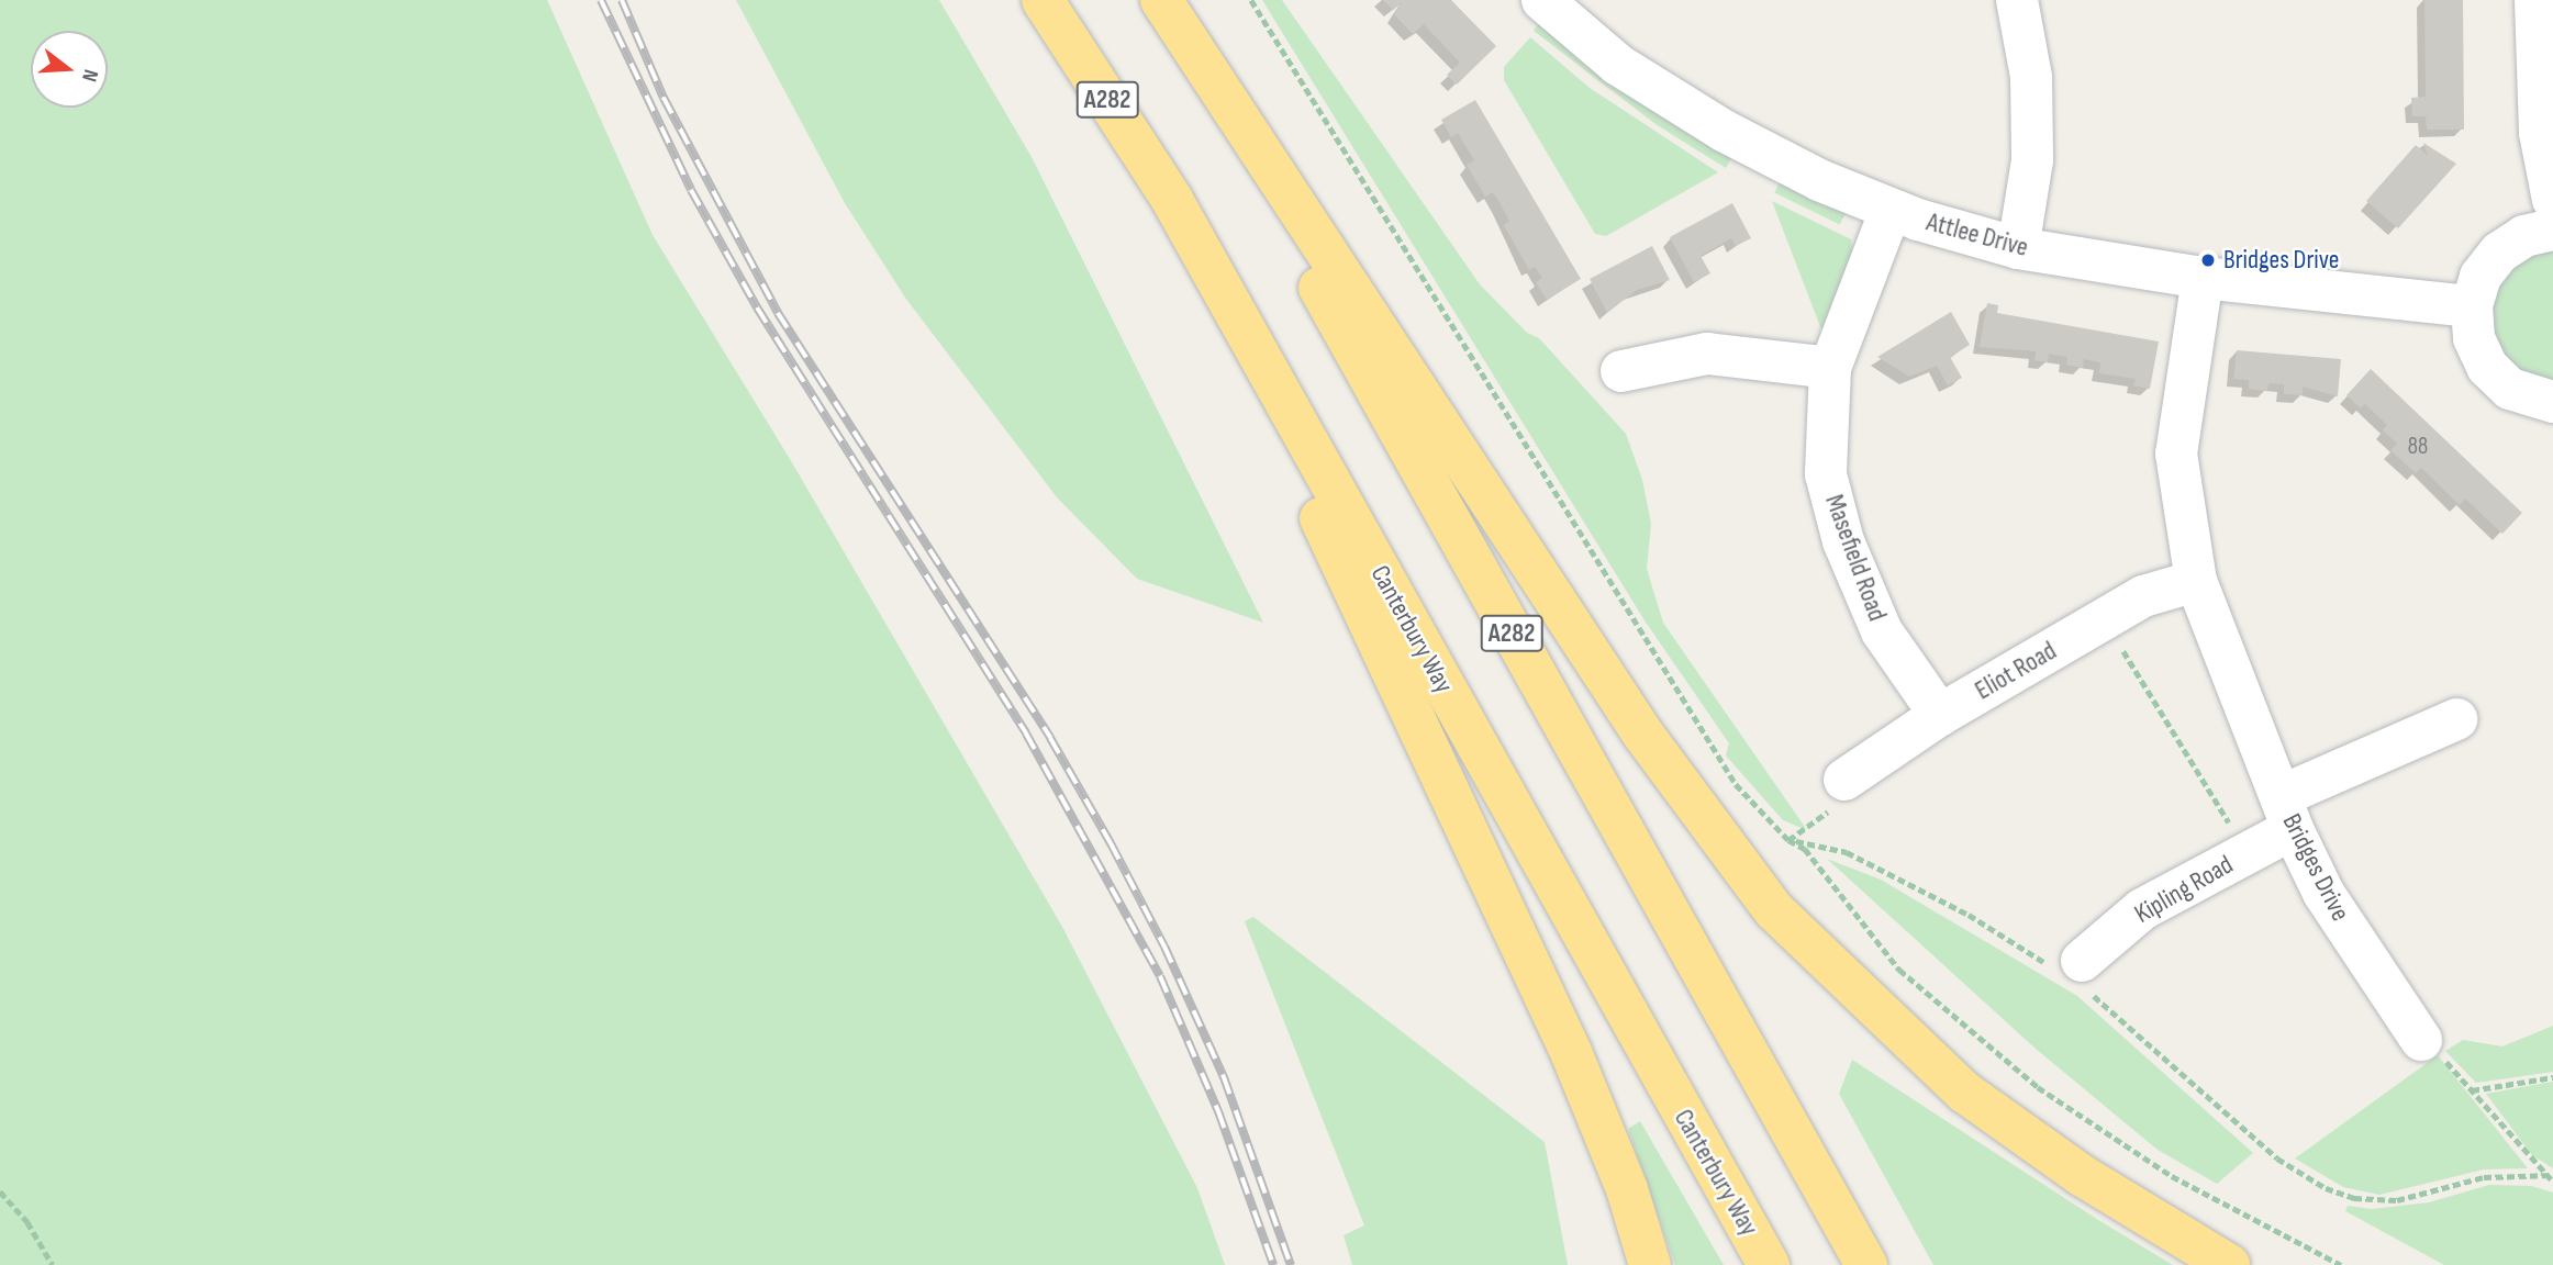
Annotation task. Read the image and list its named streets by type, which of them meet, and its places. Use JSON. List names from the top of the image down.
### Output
{
  "streets": {
    "highway": ["A282", "Canterbury Way"],
    "street": [
      "Attlee Drive",
      "Masefield Road",
      "Eliot Road",
      "Bridges Drive",
      "Kipling Road"
    ]
  },
  "crossings": [
    ["A282", "Canterbury Way"],
    ["Attlee Drive", "Masefield Road"],
    ["Attlee Drive", "Bridges Drive"],
    ["Masefield Road", "Eliot Road"],
    ["Eliot Road", "Bridges Drive"],
    ["Bridges Drive", "Kipling Road"]
  ],
  "places": ["Bridges Drive"],
  "house_numbers": ["88"],
  "north": "right"
}
